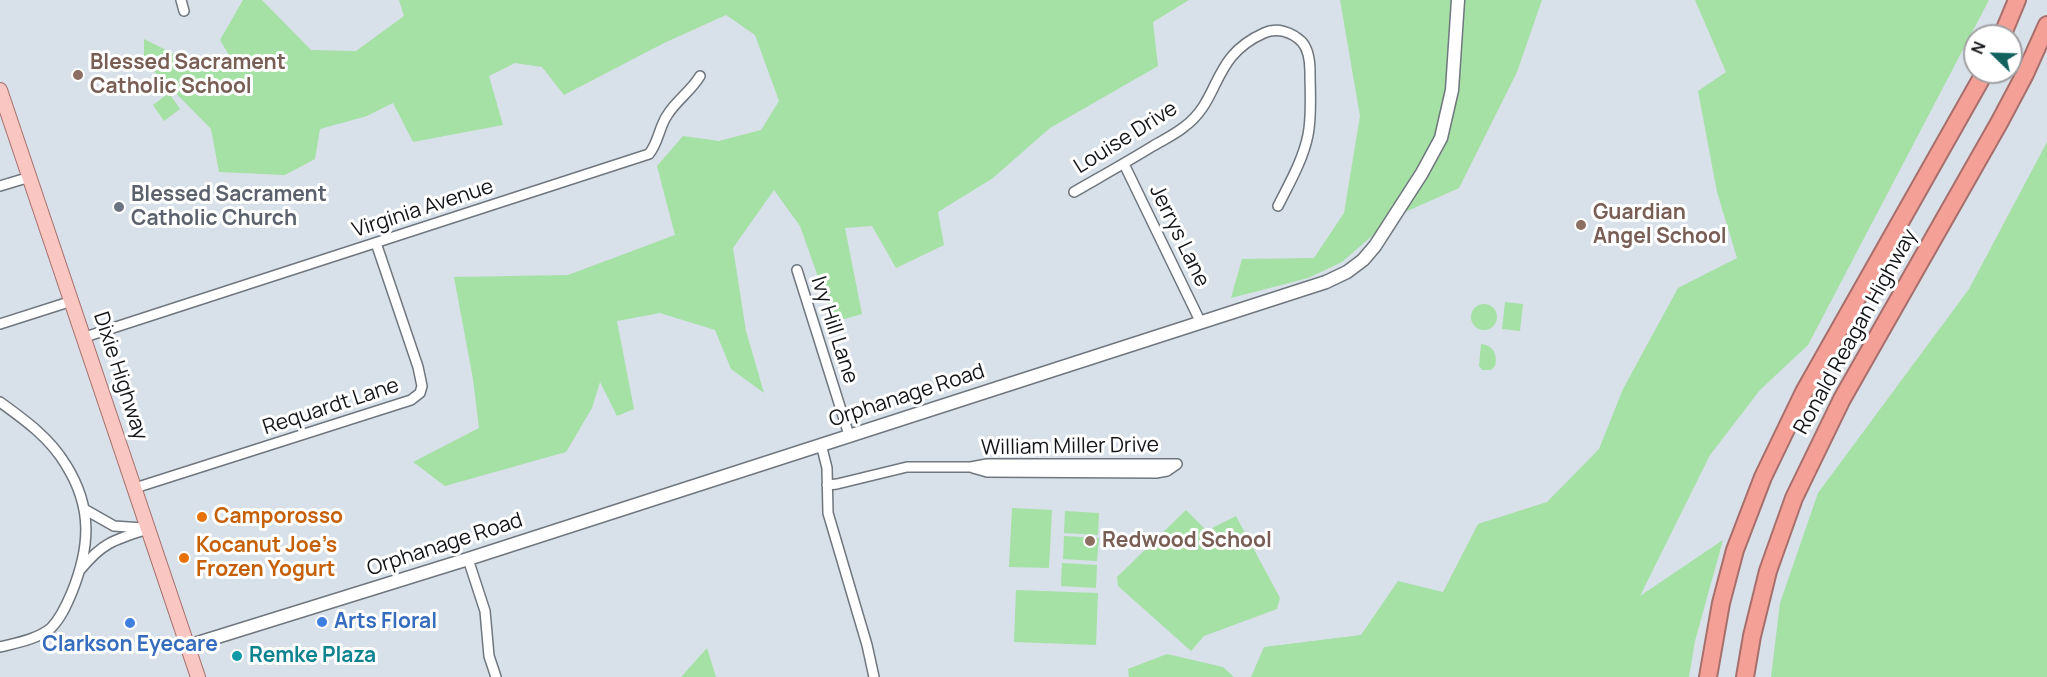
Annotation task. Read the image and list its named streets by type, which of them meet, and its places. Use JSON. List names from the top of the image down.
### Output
{
  "streets": {
    "highway": ["Ronald Reagan Highway"],
    "main road": ["Dixie Highway", "Orphanage Road"],
    "street": [
      "Louise Drive",
      "Virginia Avenue",
      "Jerrys Lane",
      "Ivy Hill Lane",
      "Requardt Lane",
      "William Miller Drive"
    ]
  },
  "crossings": [
    ["Louise Drive", "Jerrys Lane"],
    ["Virginia Avenue", "Dixie Highway"],
    ["Virginia Avenue", "Requardt Lane"],
    ["Jerrys Lane", "Orphanage Road"],
    ["Ivy Hill Lane", "Orphanage Road"],
    ["Dixie Highway", "Orphanage Road"],
    ["Dixie Highway", "Requardt Lane"]
  ],
  "places": [
    "Blessed Sacrament Catholic School",
    "Blessed Sacrament Catholic Church",
    "Guardian Angel School",
    "Camporosso",
    "Redwood School",
    "Kocanut Joe’s Frozen Yogurt",
    "Arts Floral",
    "Clarkson Eyecare",
    "Remke Plaza"
  ],
  "north": "top left"
}
